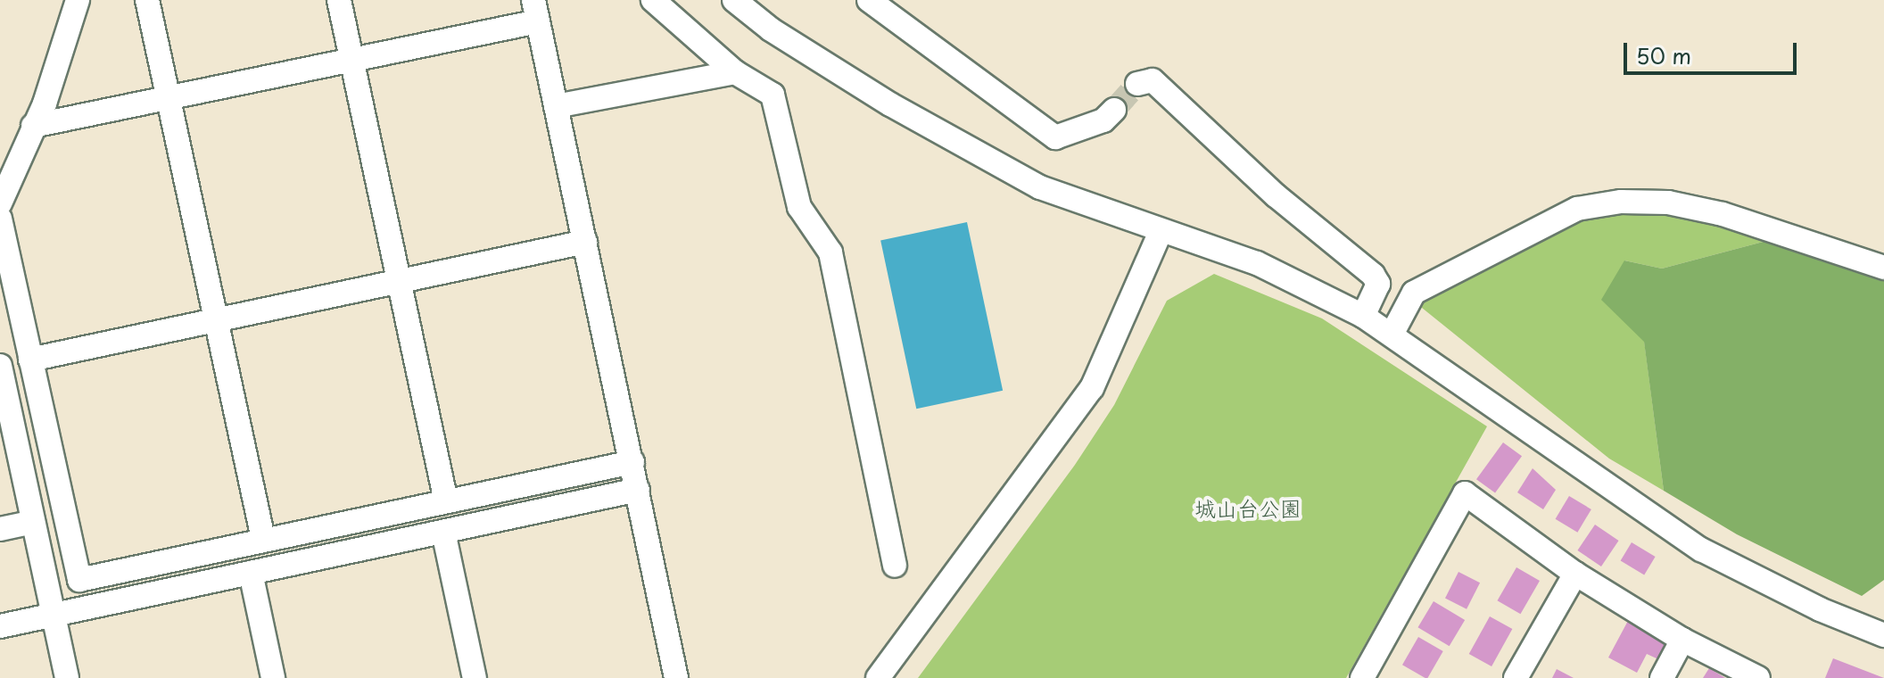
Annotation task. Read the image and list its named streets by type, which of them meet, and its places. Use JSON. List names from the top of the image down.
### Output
{
  "parks": ["城山台公園"],
  "scale_bar": "50 m"
}
